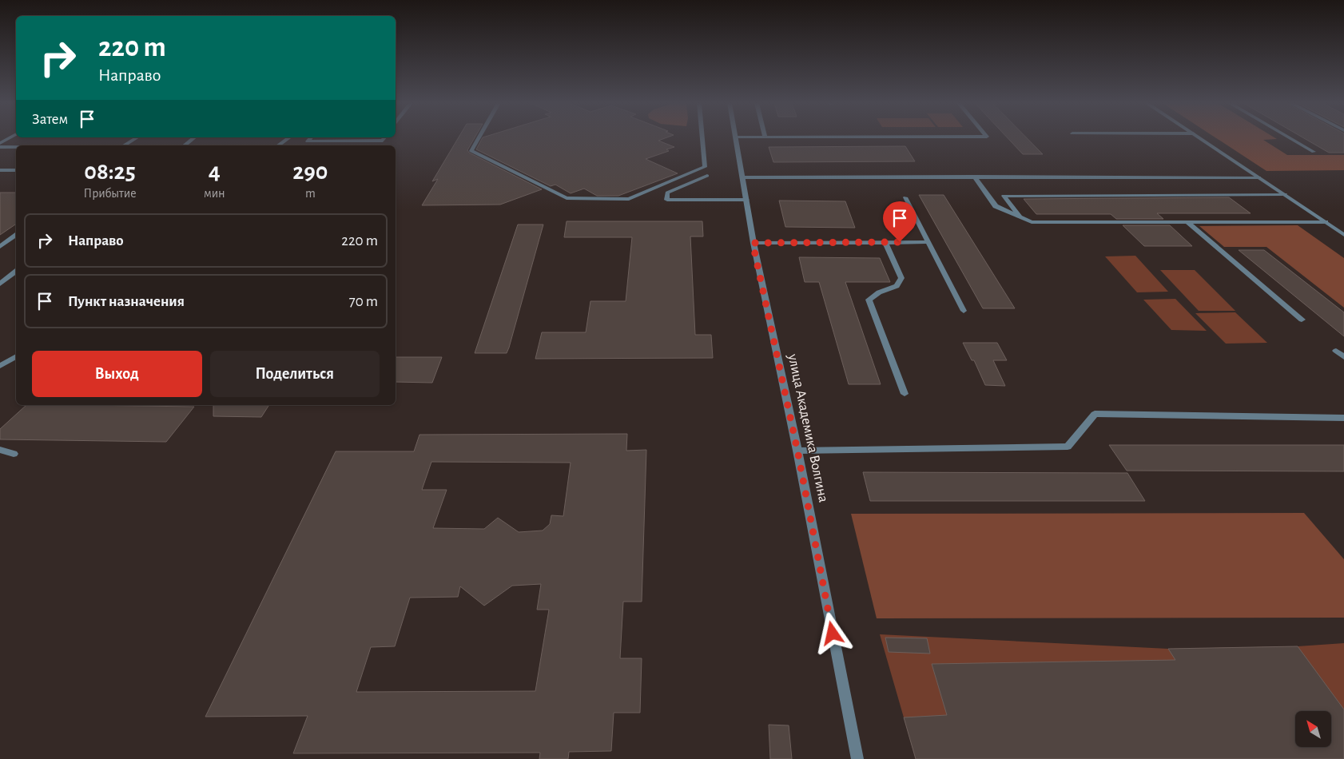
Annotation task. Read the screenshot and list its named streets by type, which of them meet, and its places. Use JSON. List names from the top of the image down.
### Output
{
  "streets": {
    "street": ["улица Академика Волгина"]
  },
  "north": "top left",
  "page": {
    "turn": ["220 m", "Направо"],
    "then": "Затем",
    "eta": [
      "08:25",
      "Прибытие",
      "4",
      "мин",
      "290",
      "m"
    ],
    "list": [
      {
        "name": "Направо",
        "value": "220 m"
      },
      {
        "name": "Пункт назначения",
        "value": "70 m"
      }
    ],
    "buttons": ["Выход", "Поделиться"]
  }
}
